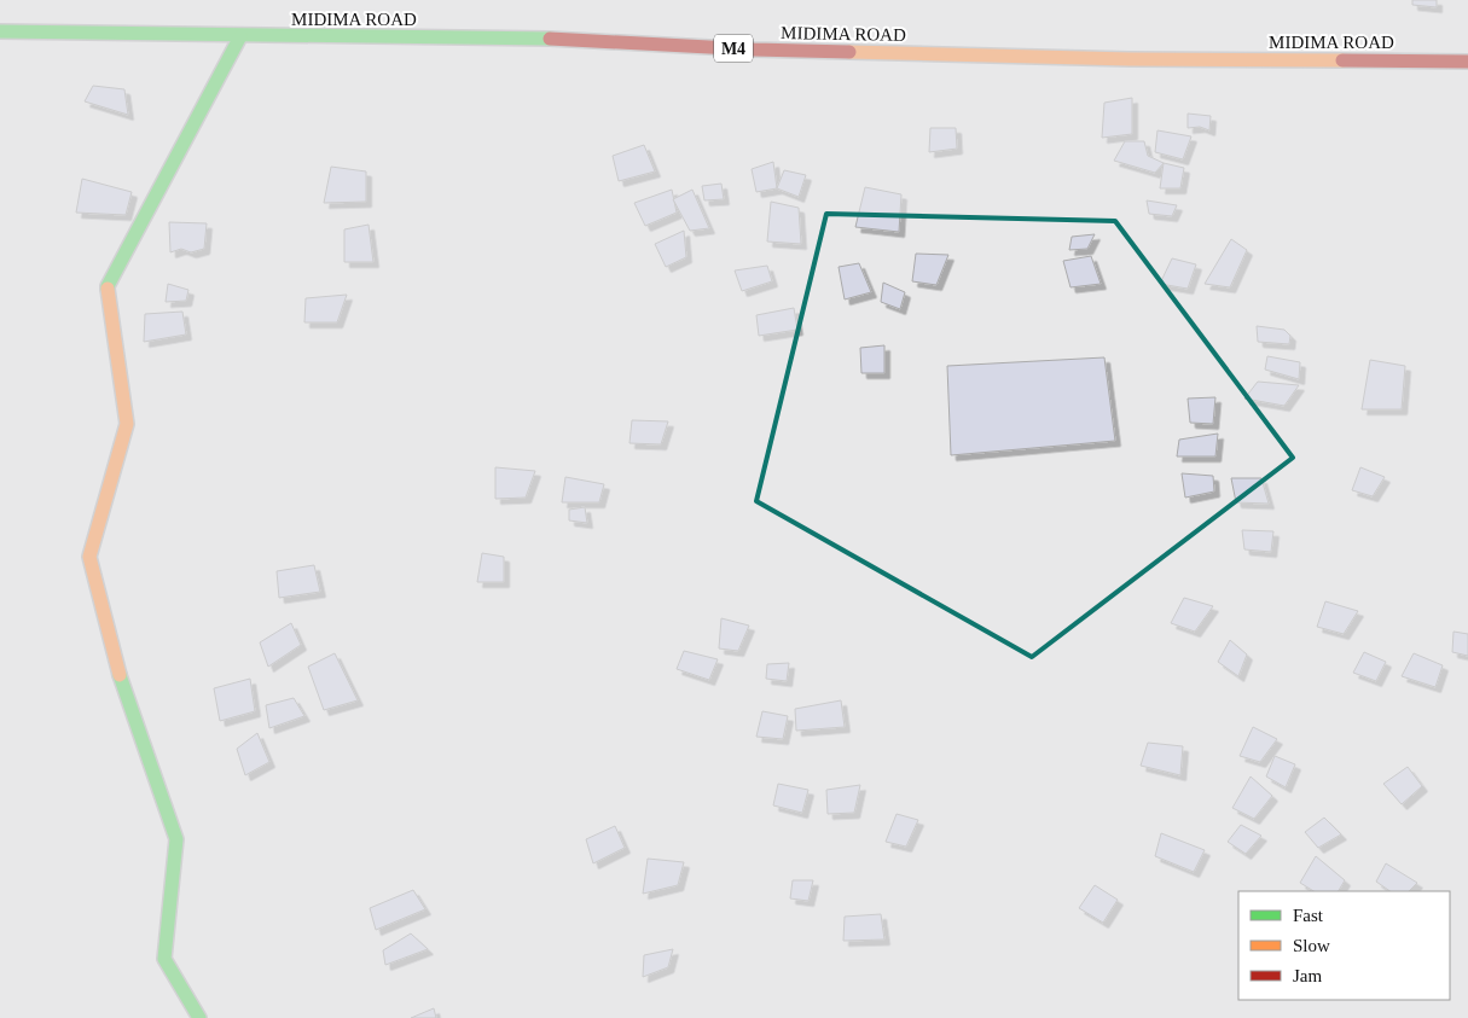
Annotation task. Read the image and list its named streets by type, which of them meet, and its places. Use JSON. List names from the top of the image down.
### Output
{
  "streets": {
    "main road": ["MIDIMA ROAD", "M4"]
  },
  "legend": ["Fast", "Slow", "Jam"]
}
